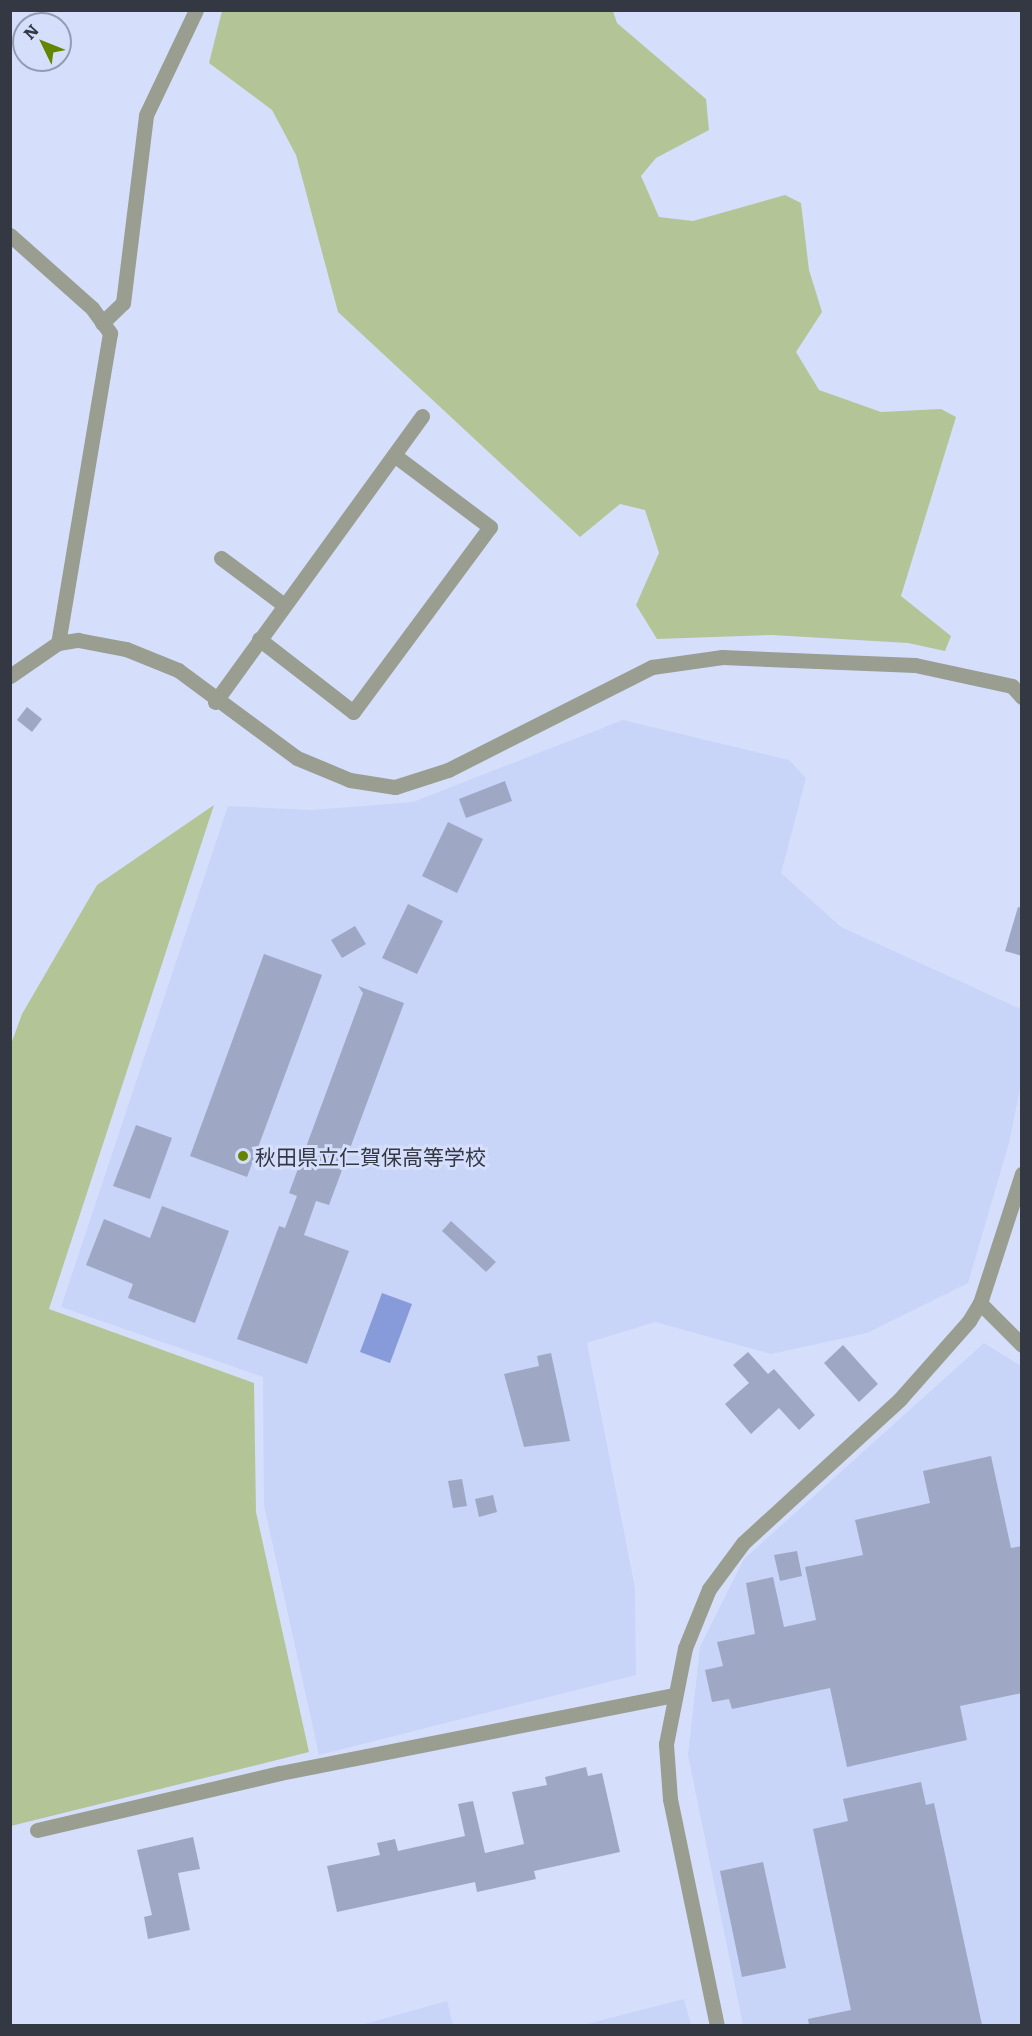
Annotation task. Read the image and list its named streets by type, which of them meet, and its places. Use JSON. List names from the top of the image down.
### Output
{
  "places": ["秋田県立仁賀保高等学校"],
  "north": "top left"
}
